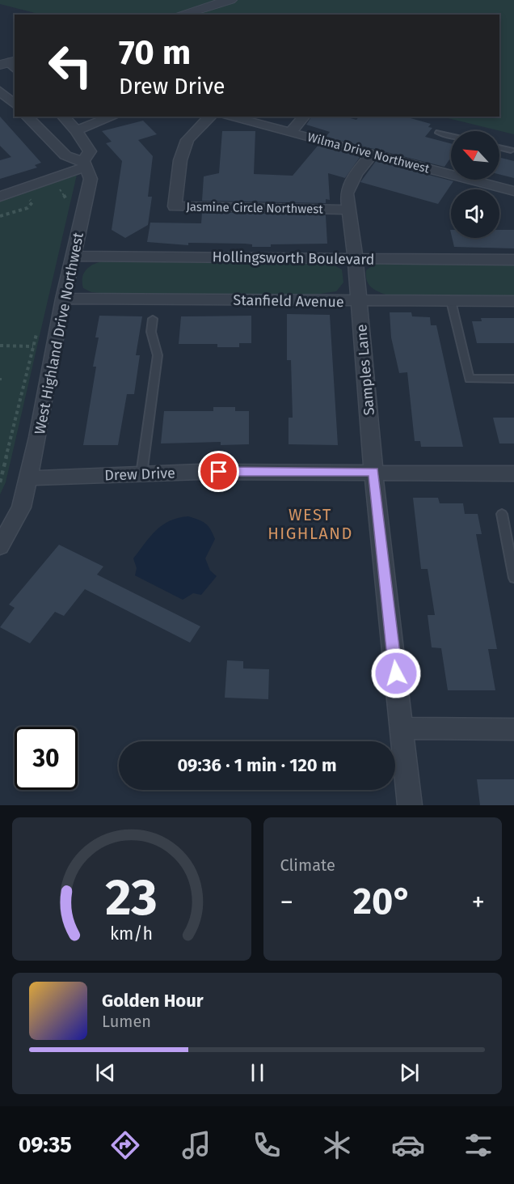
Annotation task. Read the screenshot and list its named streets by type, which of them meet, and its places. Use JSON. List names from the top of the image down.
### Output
{
  "streets": {
    "street": [
      "Wilma Drive Northwest",
      "Jasmine Circle Northwest",
      "Hollingsworth Boulevard",
      "Stanfield Avenue",
      "West Highland Drive Northwest",
      "Samples Lane",
      "Drew Drive"
    ]
  },
  "crossings": [
    ["Wilma Drive Northwest", "Samples Lane"],
    ["Jasmine Circle Northwest", "Samples Lane"],
    ["Hollingsworth Boulevard", "West Highland Drive Northwest"],
    ["Hollingsworth Boulevard", "Samples Lane"],
    ["Stanfield Avenue", "West Highland Drive Northwest"],
    ["Stanfield Avenue", "Samples Lane"],
    ["West Highland Drive Northwest", "Drew Drive"],
    ["Samples Lane", "Drew Drive"]
  ],
  "districts": ["WEST HIGHLAND"],
  "north": "top left",
  "page": {
    "turn": ["70 m", "Drew Drive"],
    "limit": "30",
    "trip": "09:36 · 1 min · 120 m",
    "tile": "Climate",
    "heat": ["−", "20°", "+"],
    "song": ["Golden Hour", "Lumen"],
    "tabs": "09:35",
    "gauge": ["23", "km/h"]
  }
}
